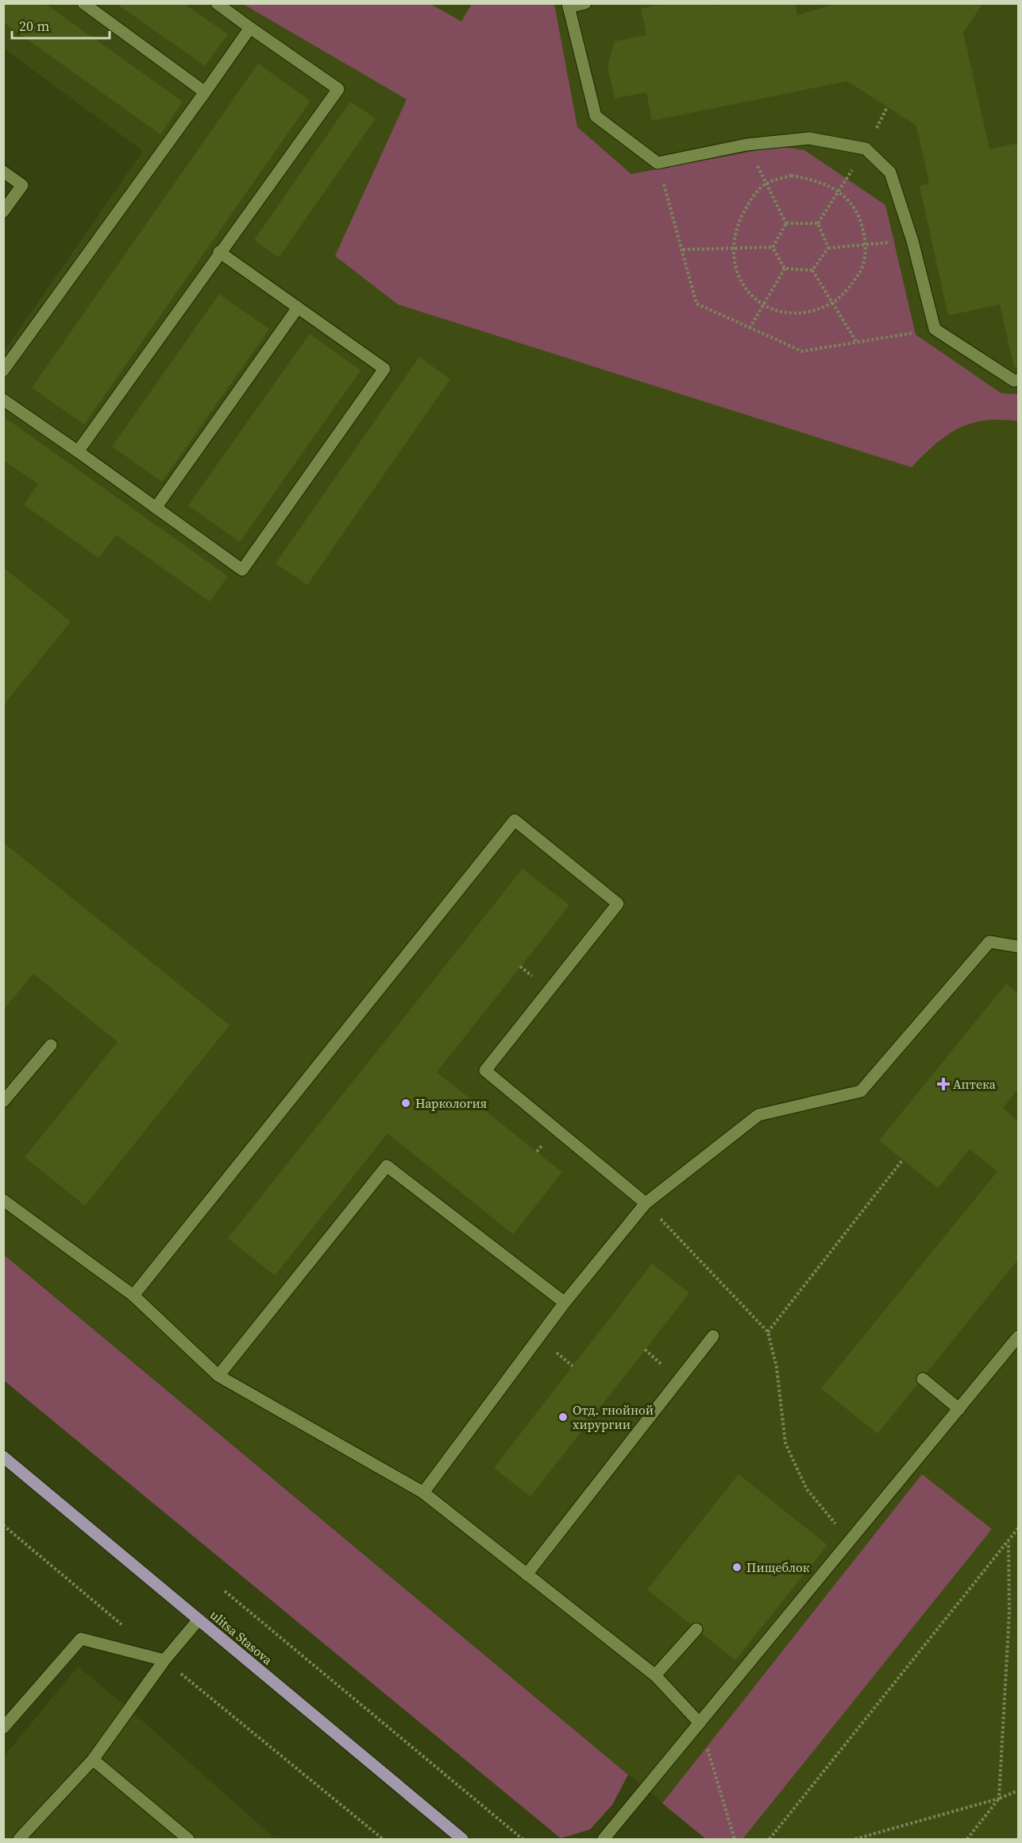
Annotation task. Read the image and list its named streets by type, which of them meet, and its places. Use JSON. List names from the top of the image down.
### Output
{
  "streets": {
    "main road": ["ulitsa Stasova"]
  },
  "places": {
    "health": ["Аптека"],
    "other": ["Наркология", "Отд. гнойной хирургии", "Пищеблок"]
  },
  "scale_bar": "20 m"
}
